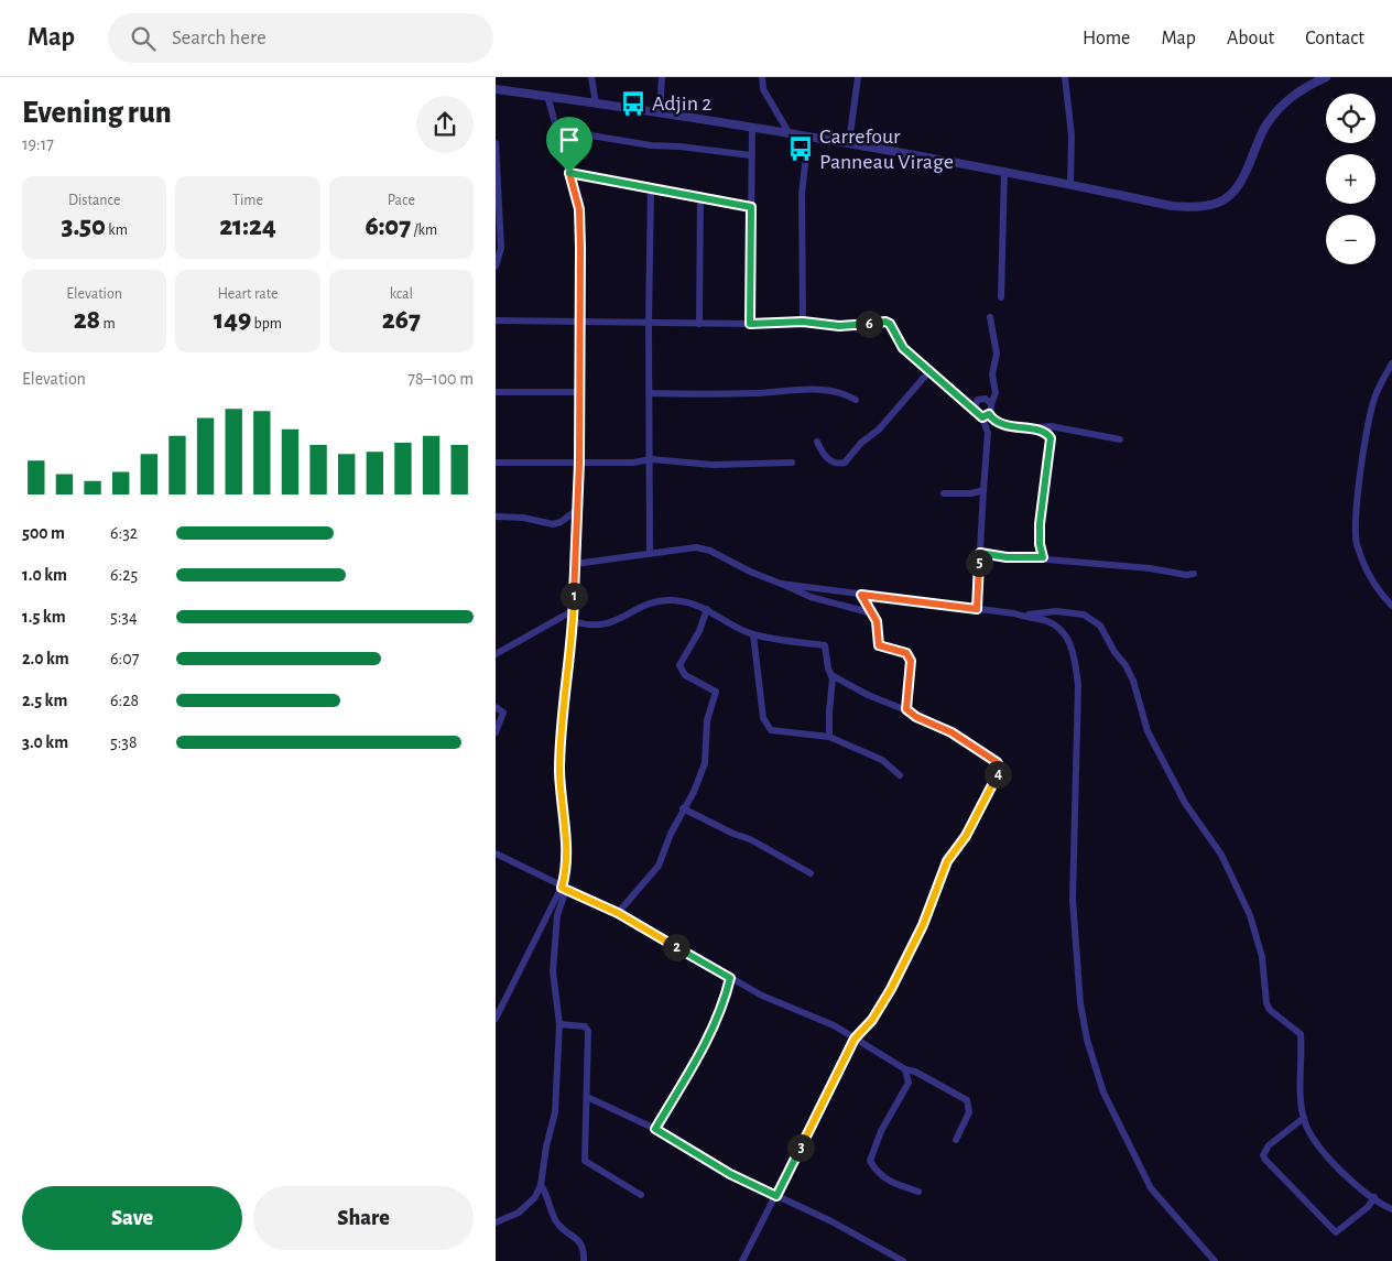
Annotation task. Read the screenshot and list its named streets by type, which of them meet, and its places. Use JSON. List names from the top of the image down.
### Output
{
  "places": {
    "bus stop": ["Adjin 2", "Carrefour Panneau Virage"]
  },
  "page": {
    "header": "Map",
    "search": "Search here",
    "nav": [
      "Home",
      "Map",
      "About",
      "Contact"
    ],
    "heading": ["Evening run", "19:17"],
    "map_buttons": ["+", "−"],
    "stats": [
      ["Distance", "3.50 km"],
      ["Time", "21:24"],
      ["Pace", "6:07 /km"],
      ["Elevation", "28 m"],
      ["Heart rate", "149 bpm"],
      ["kcal", "267"]
    ],
    "pins": [
      "6",
      "5",
      "1",
      "4",
      "2",
      "3"
    ],
    "chart": ["Elevation", "78–100 m"],
    "list": [
      {
        "name": "500 m",
        "note": "6:32"
      },
      {
        "name": "1.0 km",
        "note": "6:25"
      },
      {
        "name": "1.5 km",
        "note": "5:34"
      },
      {
        "name": "2.0 km",
        "note": "6:07"
      },
      {
        "name": "2.5 km",
        "note": "6:28"
      },
      {
        "name": "3.0 km",
        "note": "5:38"
      }
    ],
    "buttons": ["Save", "Share"]
  }
}
